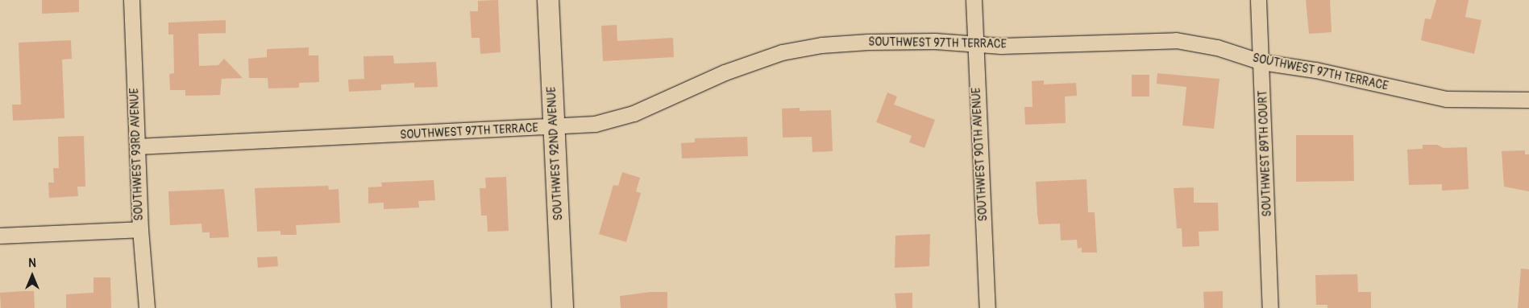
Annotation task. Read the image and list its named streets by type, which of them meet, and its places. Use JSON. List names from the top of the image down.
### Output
{
  "streets": {
    "street": [
      "SOUTHWEST 97TH TERRACE",
      "SOUTHWEST 92ND AVENUE",
      "SOUTHWEST 89TH COURT",
      "SOUTHWEST 93RD AVENUE",
      "SOUTHWEST 90TH AVENUE"
    ]
  },
  "crossings": [
    ["SOUTHWEST 97TH TERRACE", "SOUTHWEST 92ND AVENUE"],
    ["SOUTHWEST 97TH TERRACE", "SOUTHWEST 89TH COURT"],
    ["SOUTHWEST 97TH TERRACE", "SOUTHWEST 93RD AVENUE"],
    ["SOUTHWEST 97TH TERRACE", "SOUTHWEST 90TH AVENUE"]
  ],
  "north": "top"
}
